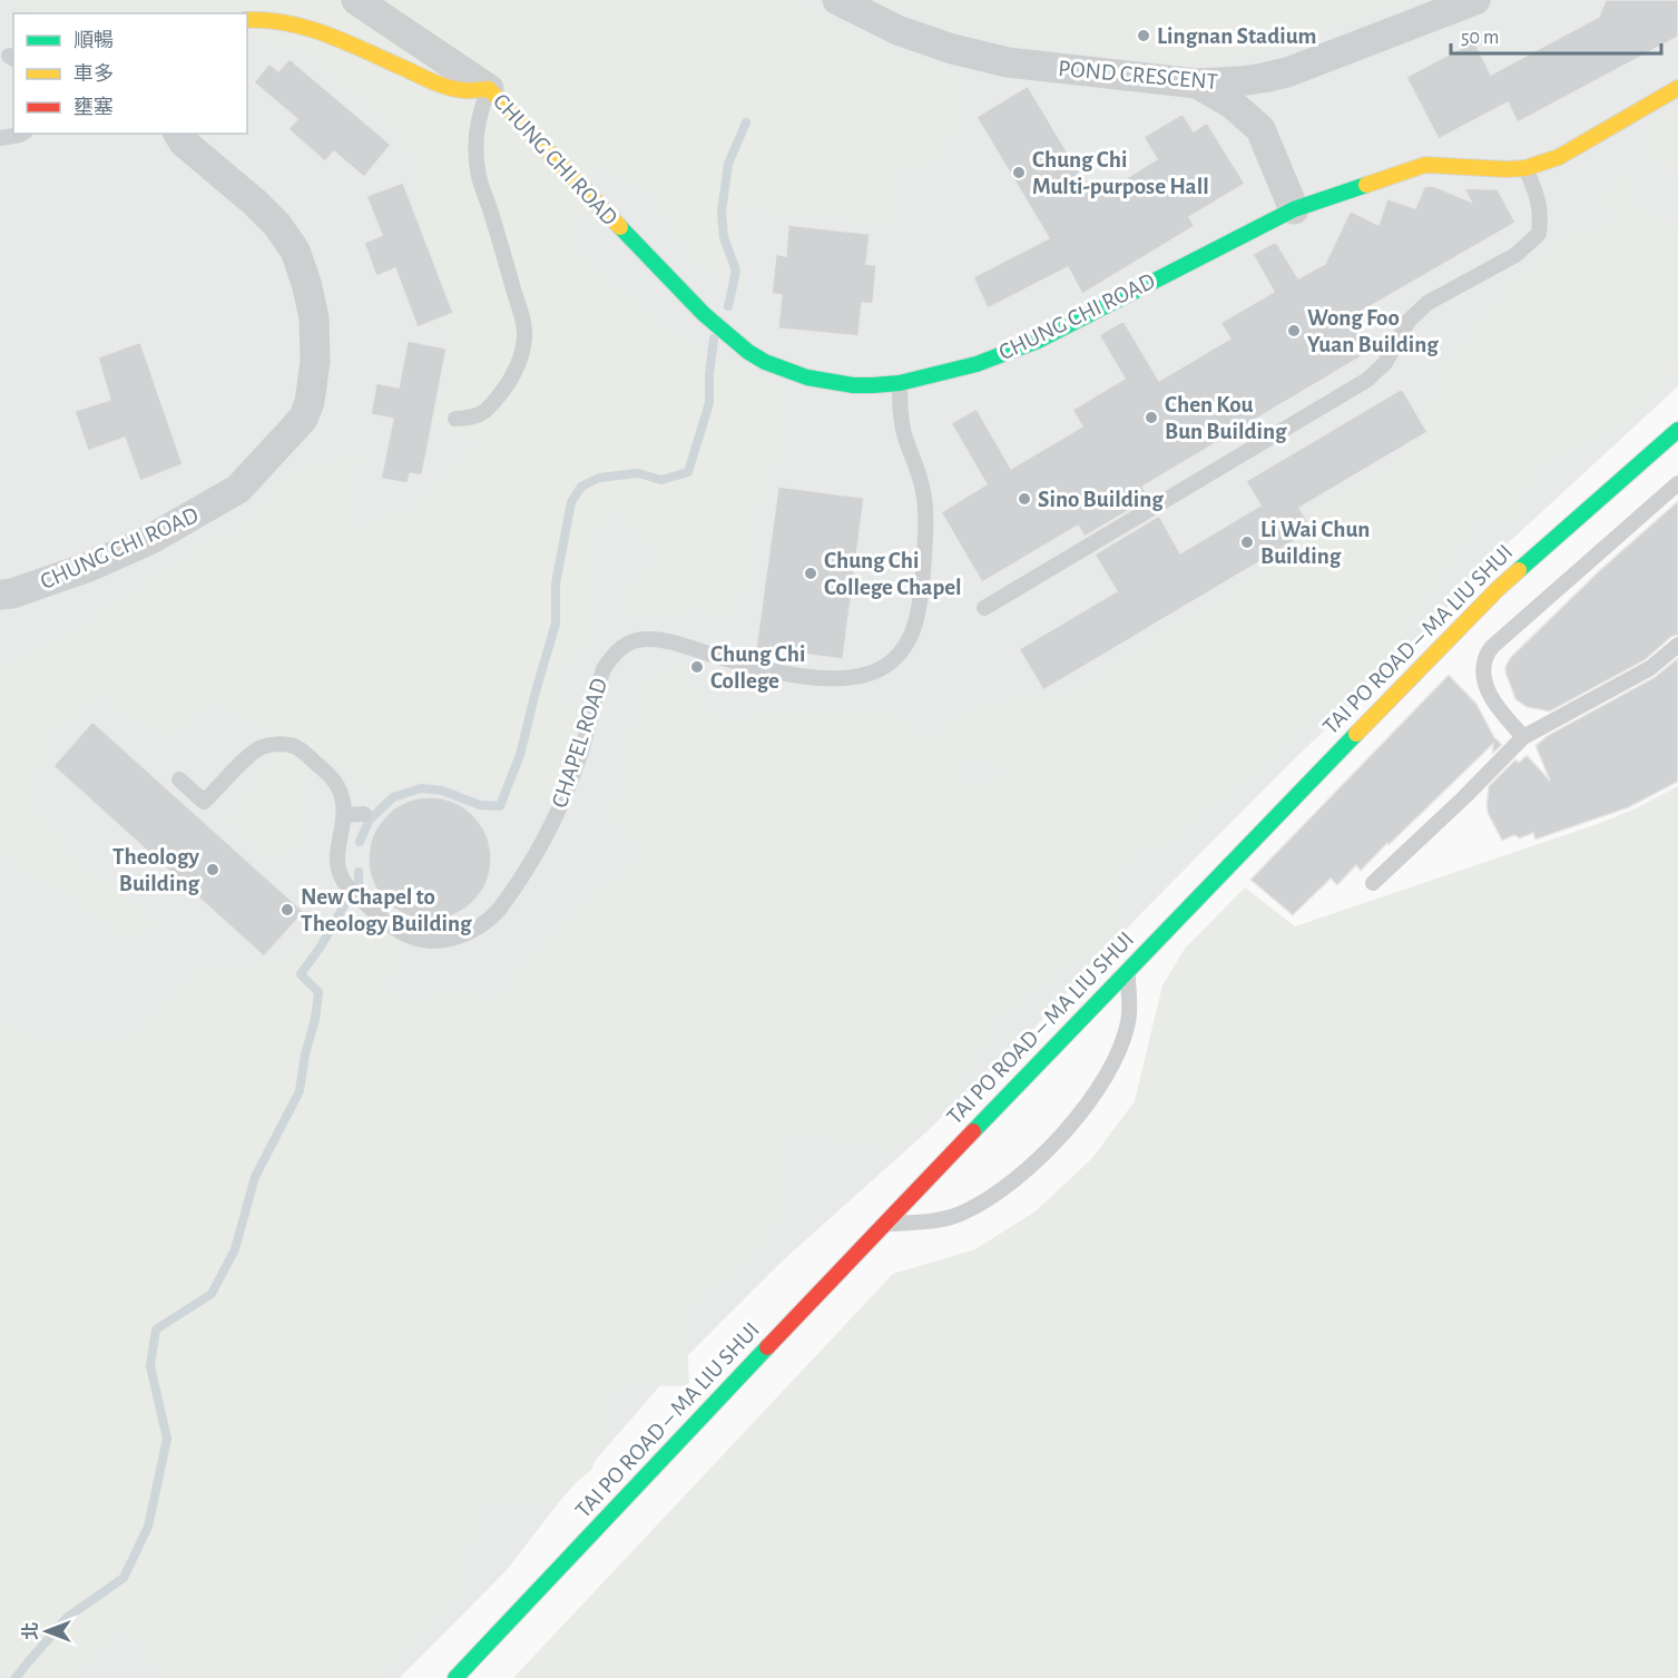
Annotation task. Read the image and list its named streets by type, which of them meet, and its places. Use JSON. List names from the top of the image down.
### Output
{
  "streets": {
    "main road": ["CHUNG CHI ROAD", "TAI PO ROAD – MA LIU SHUI"],
    "street": ["POND CRESCENT"],
    "lane": ["CHAPEL ROAD"]
  },
  "crossings": [
    ["CHUNG CHI ROAD", "CHAPEL ROAD"]
  ],
  "places": [
    "Lingnan Stadium",
    "Chung Chi Multi-purpose Hall",
    "Wong Foo Yuan Building",
    "Chen Kou Bun Building",
    "Sino Building",
    "Li Wai Chun Building",
    "Chung Chi College Chapel",
    "Chung Chi College",
    "Theology Building",
    "New Chapel to Theology Building"
  ],
  "legend": ["順暢", "車多", "壅塞"],
  "scale_bar": "50 m",
  "north": "left"
}
